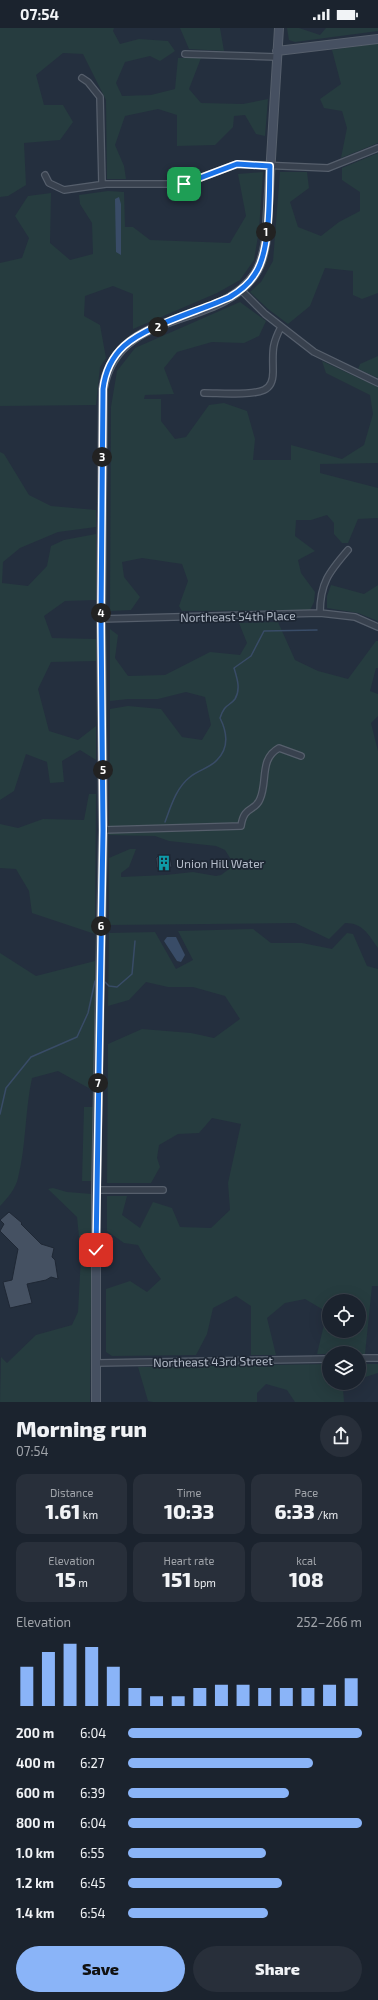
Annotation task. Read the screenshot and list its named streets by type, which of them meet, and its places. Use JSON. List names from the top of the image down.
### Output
{
  "streets": {
    "street": ["Northeast 54th Place", "Northeast 43rd Street"]
  },
  "places": {
    "building": ["Union Hill Water"]
  },
  "page": {
    "status": "07:54",
    "pins": [
      "1",
      "2",
      "3",
      "4",
      "5",
      "6",
      "7"
    ],
    "heading": ["Morning run", "07:54"],
    "stats": [
      ["Distance", "1.61 km"],
      ["Time", "10:33"],
      ["Pace", "6:33 /km"],
      ["Elevation", "15 m"],
      ["Heart rate", "151 bpm"],
      ["kcal", "108"]
    ],
    "chart": ["Elevation", "252–266 m"],
    "list": [
      {
        "name": "200 m",
        "note": "6:04"
      },
      {
        "name": "400 m",
        "note": "6:27"
      },
      {
        "name": "600 m",
        "note": "6:39"
      },
      {
        "name": "800 m",
        "note": "6:04"
      },
      {
        "name": "1.0 km",
        "note": "6:55"
      },
      {
        "name": "1.2 km",
        "note": "6:45"
      },
      {
        "name": "1.4 km",
        "note": "6:54"
      }
    ],
    "buttons": ["Save", "Share"]
  }
}
